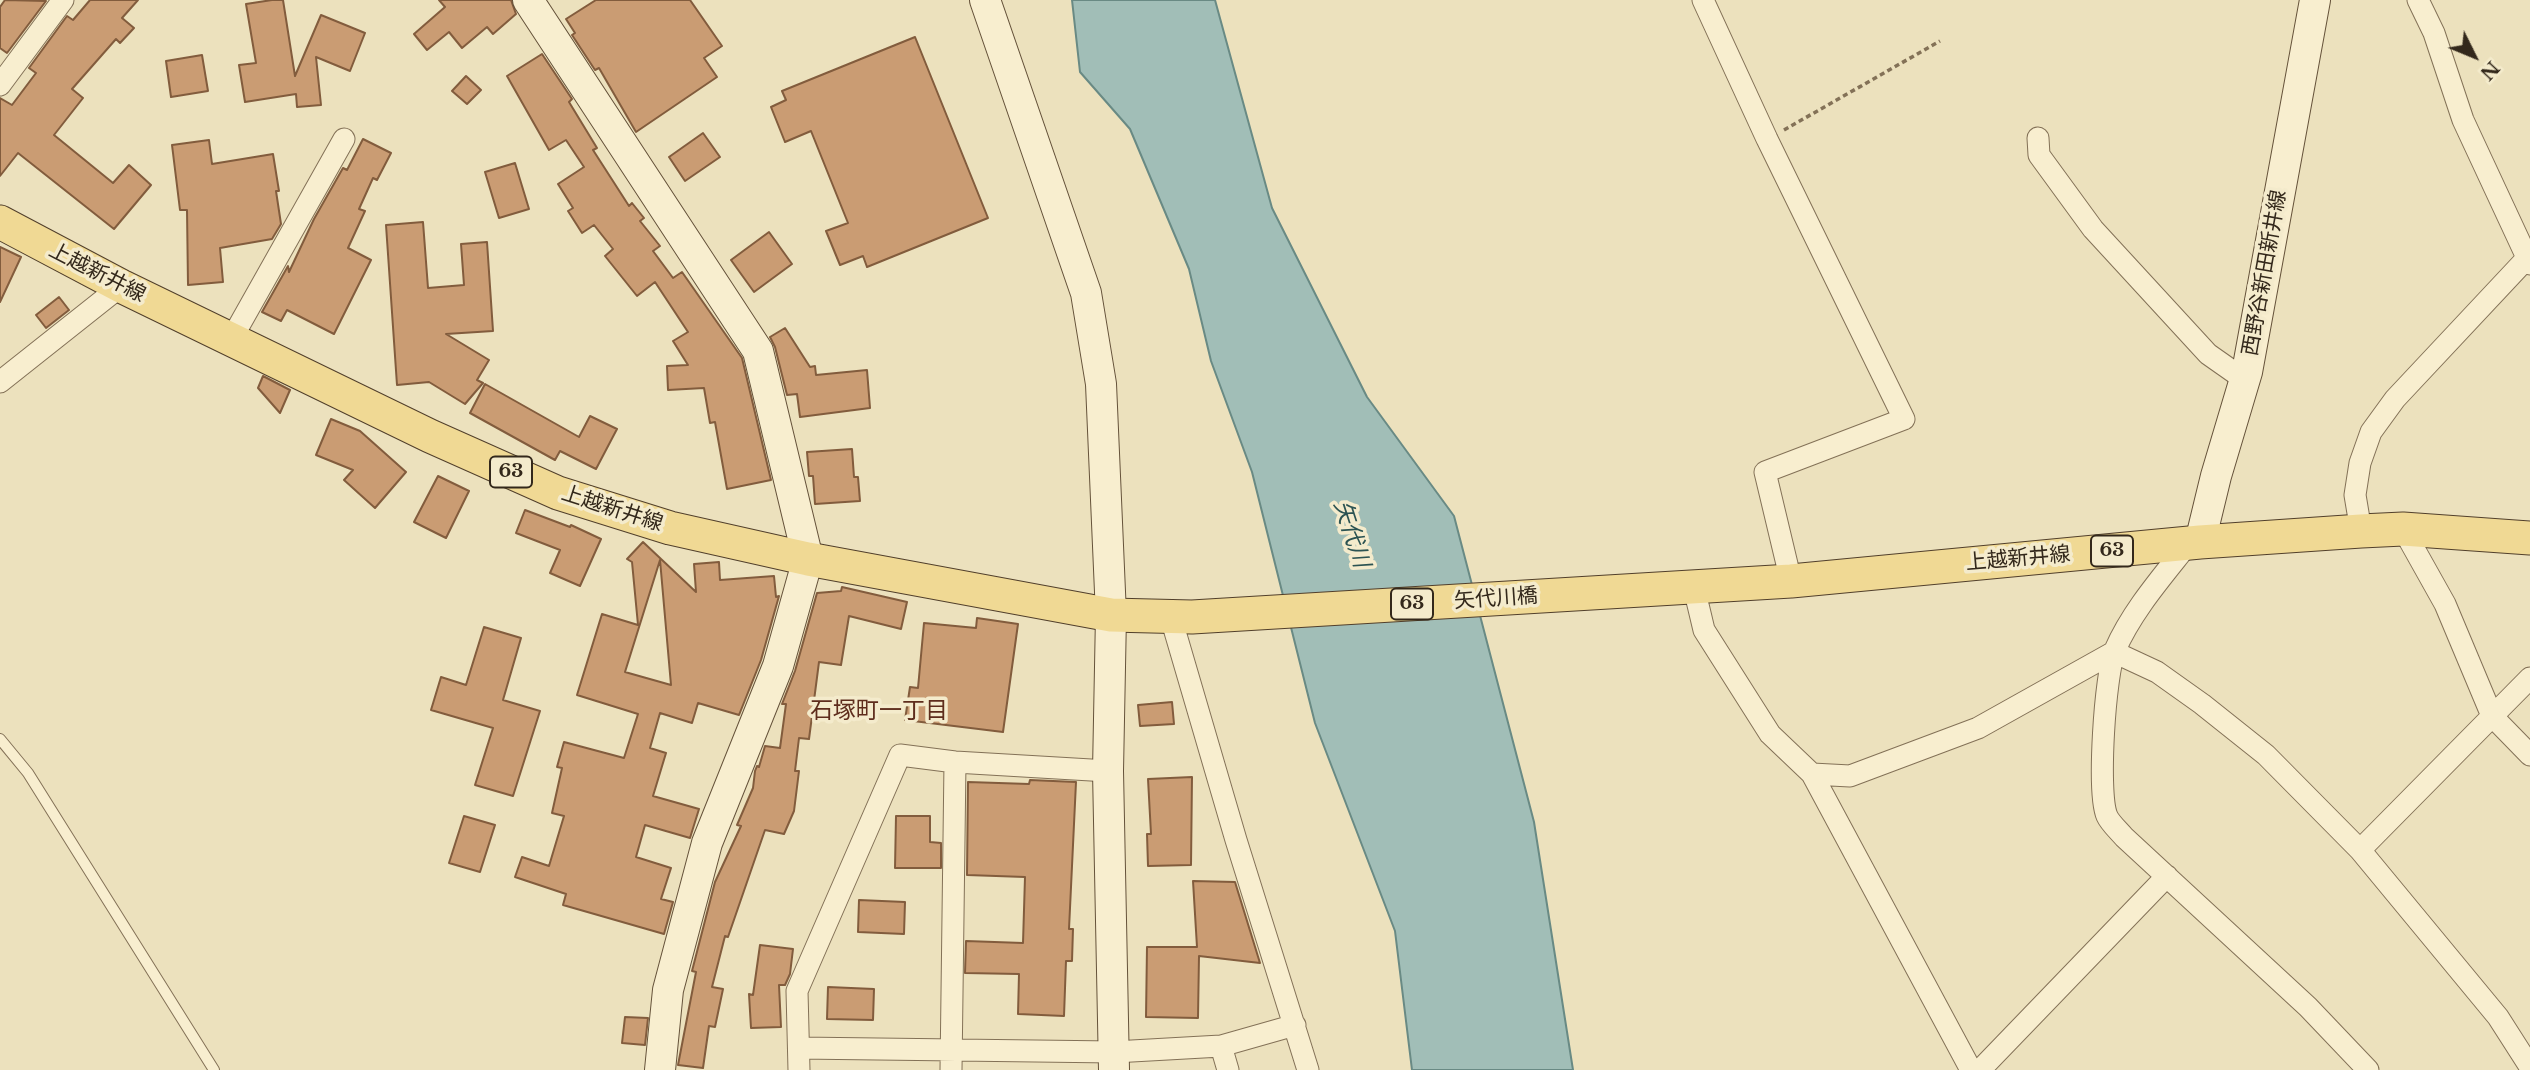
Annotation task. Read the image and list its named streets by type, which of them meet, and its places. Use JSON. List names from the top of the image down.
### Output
{
  "streets": {
    "main road": ["上越新井線", "63", "矢代川橋"],
    "street": ["西野谷新田新井線"]
  },
  "crossings": [
    ["上越新井線", "西野谷新田新井線"],
    ["上越新井線", "矢代川橋"]
  ],
  "districts": ["石塚町一丁目"],
  "water": ["矢代川"],
  "north": "bottom right"
}
